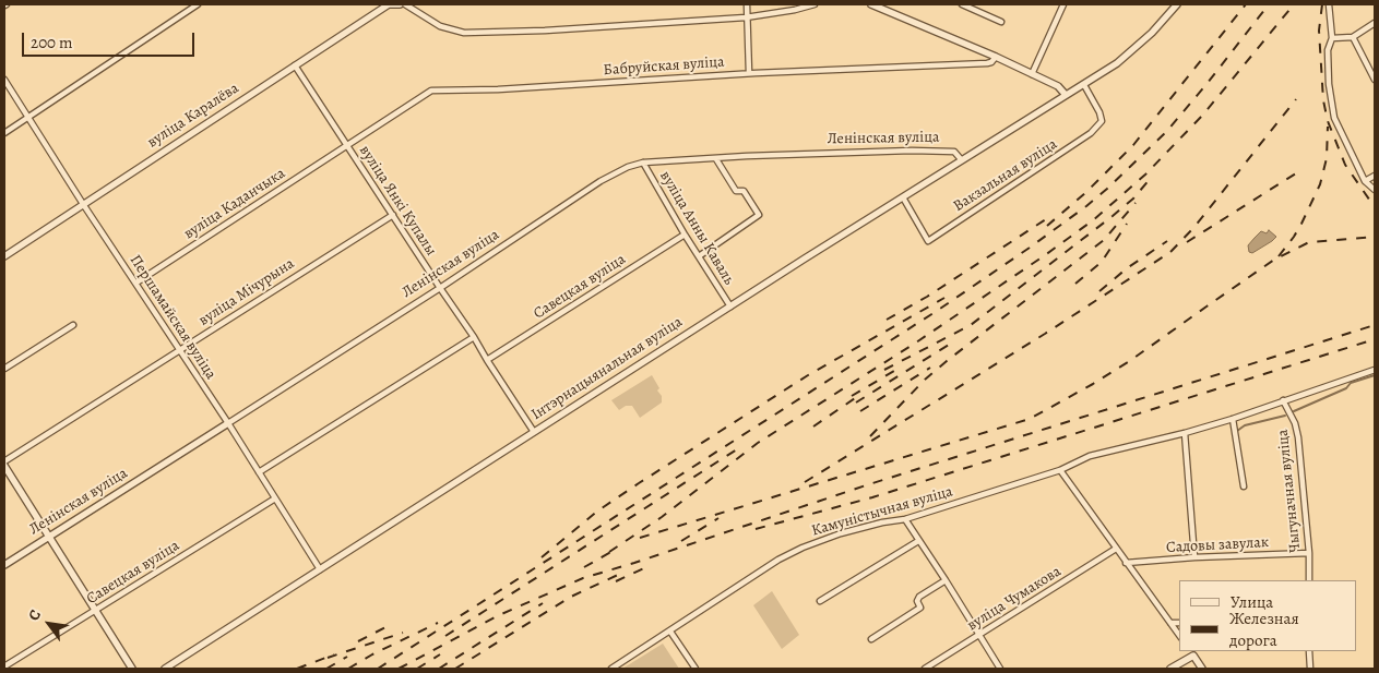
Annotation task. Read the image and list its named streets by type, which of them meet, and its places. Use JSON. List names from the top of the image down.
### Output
{
  "streets": {
    "street": [
      "Бабруйская вуліца",
      "вуліца Каралёва",
      "Ленінская вуліца",
      "Вакзальная вуліца",
      "вуліца Янкі Купалы",
      "вуліца Каданчыка",
      "вуліца Анны Каваль",
      "Савецкая вуліца",
      "вуліца Мічурына",
      "Першамайская вуліца",
      "Інтэрнацыянальная вуліца",
      "Чыгуначная вуліца",
      "Камуністычная вуліца",
      "Садовы завулак",
      "вуліца Чумакова"
    ]
  },
  "crossings": [
    ["Бабруйская вуліца", "вуліца Янкі Купалы"],
    ["Бабруйская вуліца", "вуліца Каданчыка"],
    ["вуліца Каралёва", "вуліца Янкі Купалы"],
    ["вуліца Каралёва", "Першамайская вуліца"],
    ["Ленінская вуліца", "вуліца Янкі Купалы"],
    ["Ленінская вуліца", "вуліца Анны Каваль"],
    ["Ленінская вуліца", "Першамайская вуліца"],
    ["Ленінская вуліца", "Інтэрнацыянальная вуліца"],
    ["Вакзальная вуліца", "Інтэрнацыянальная вуліца"],
    ["вуліца Янкі Купалы", "вуліца Каданчыка"],
    ["вуліца Янкі Купалы", "Савецкая вуліца"],
    ["вуліца Янкі Купалы", "вуліца Мічурына"],
    ["вуліца Янкі Купалы", "Інтэрнацыянальная вуліца"],
    ["вуліца Каданчыка", "Першамайская вуліца"],
    ["вуліца Анны Каваль", "Савецкая вуліца"],
    ["вуліца Анны Каваль", "Інтэрнацыянальная вуліца"],
    ["Савецкая вуліца", "Першамайская вуліца"],
    ["вуліца Мічурына", "Першамайская вуліца"],
    ["Першамайская вуліца", "Інтэрнацыянальная вуліца"],
    ["Чыгуначная вуліца", "Камуністычная вуліца"],
    ["Чыгуначная вуліца", "Садовы завулак"]
  ],
  "legend": ["Улица", "Железная дорога"],
  "scale_bar": "200 m",
  "north": "top left"
}
